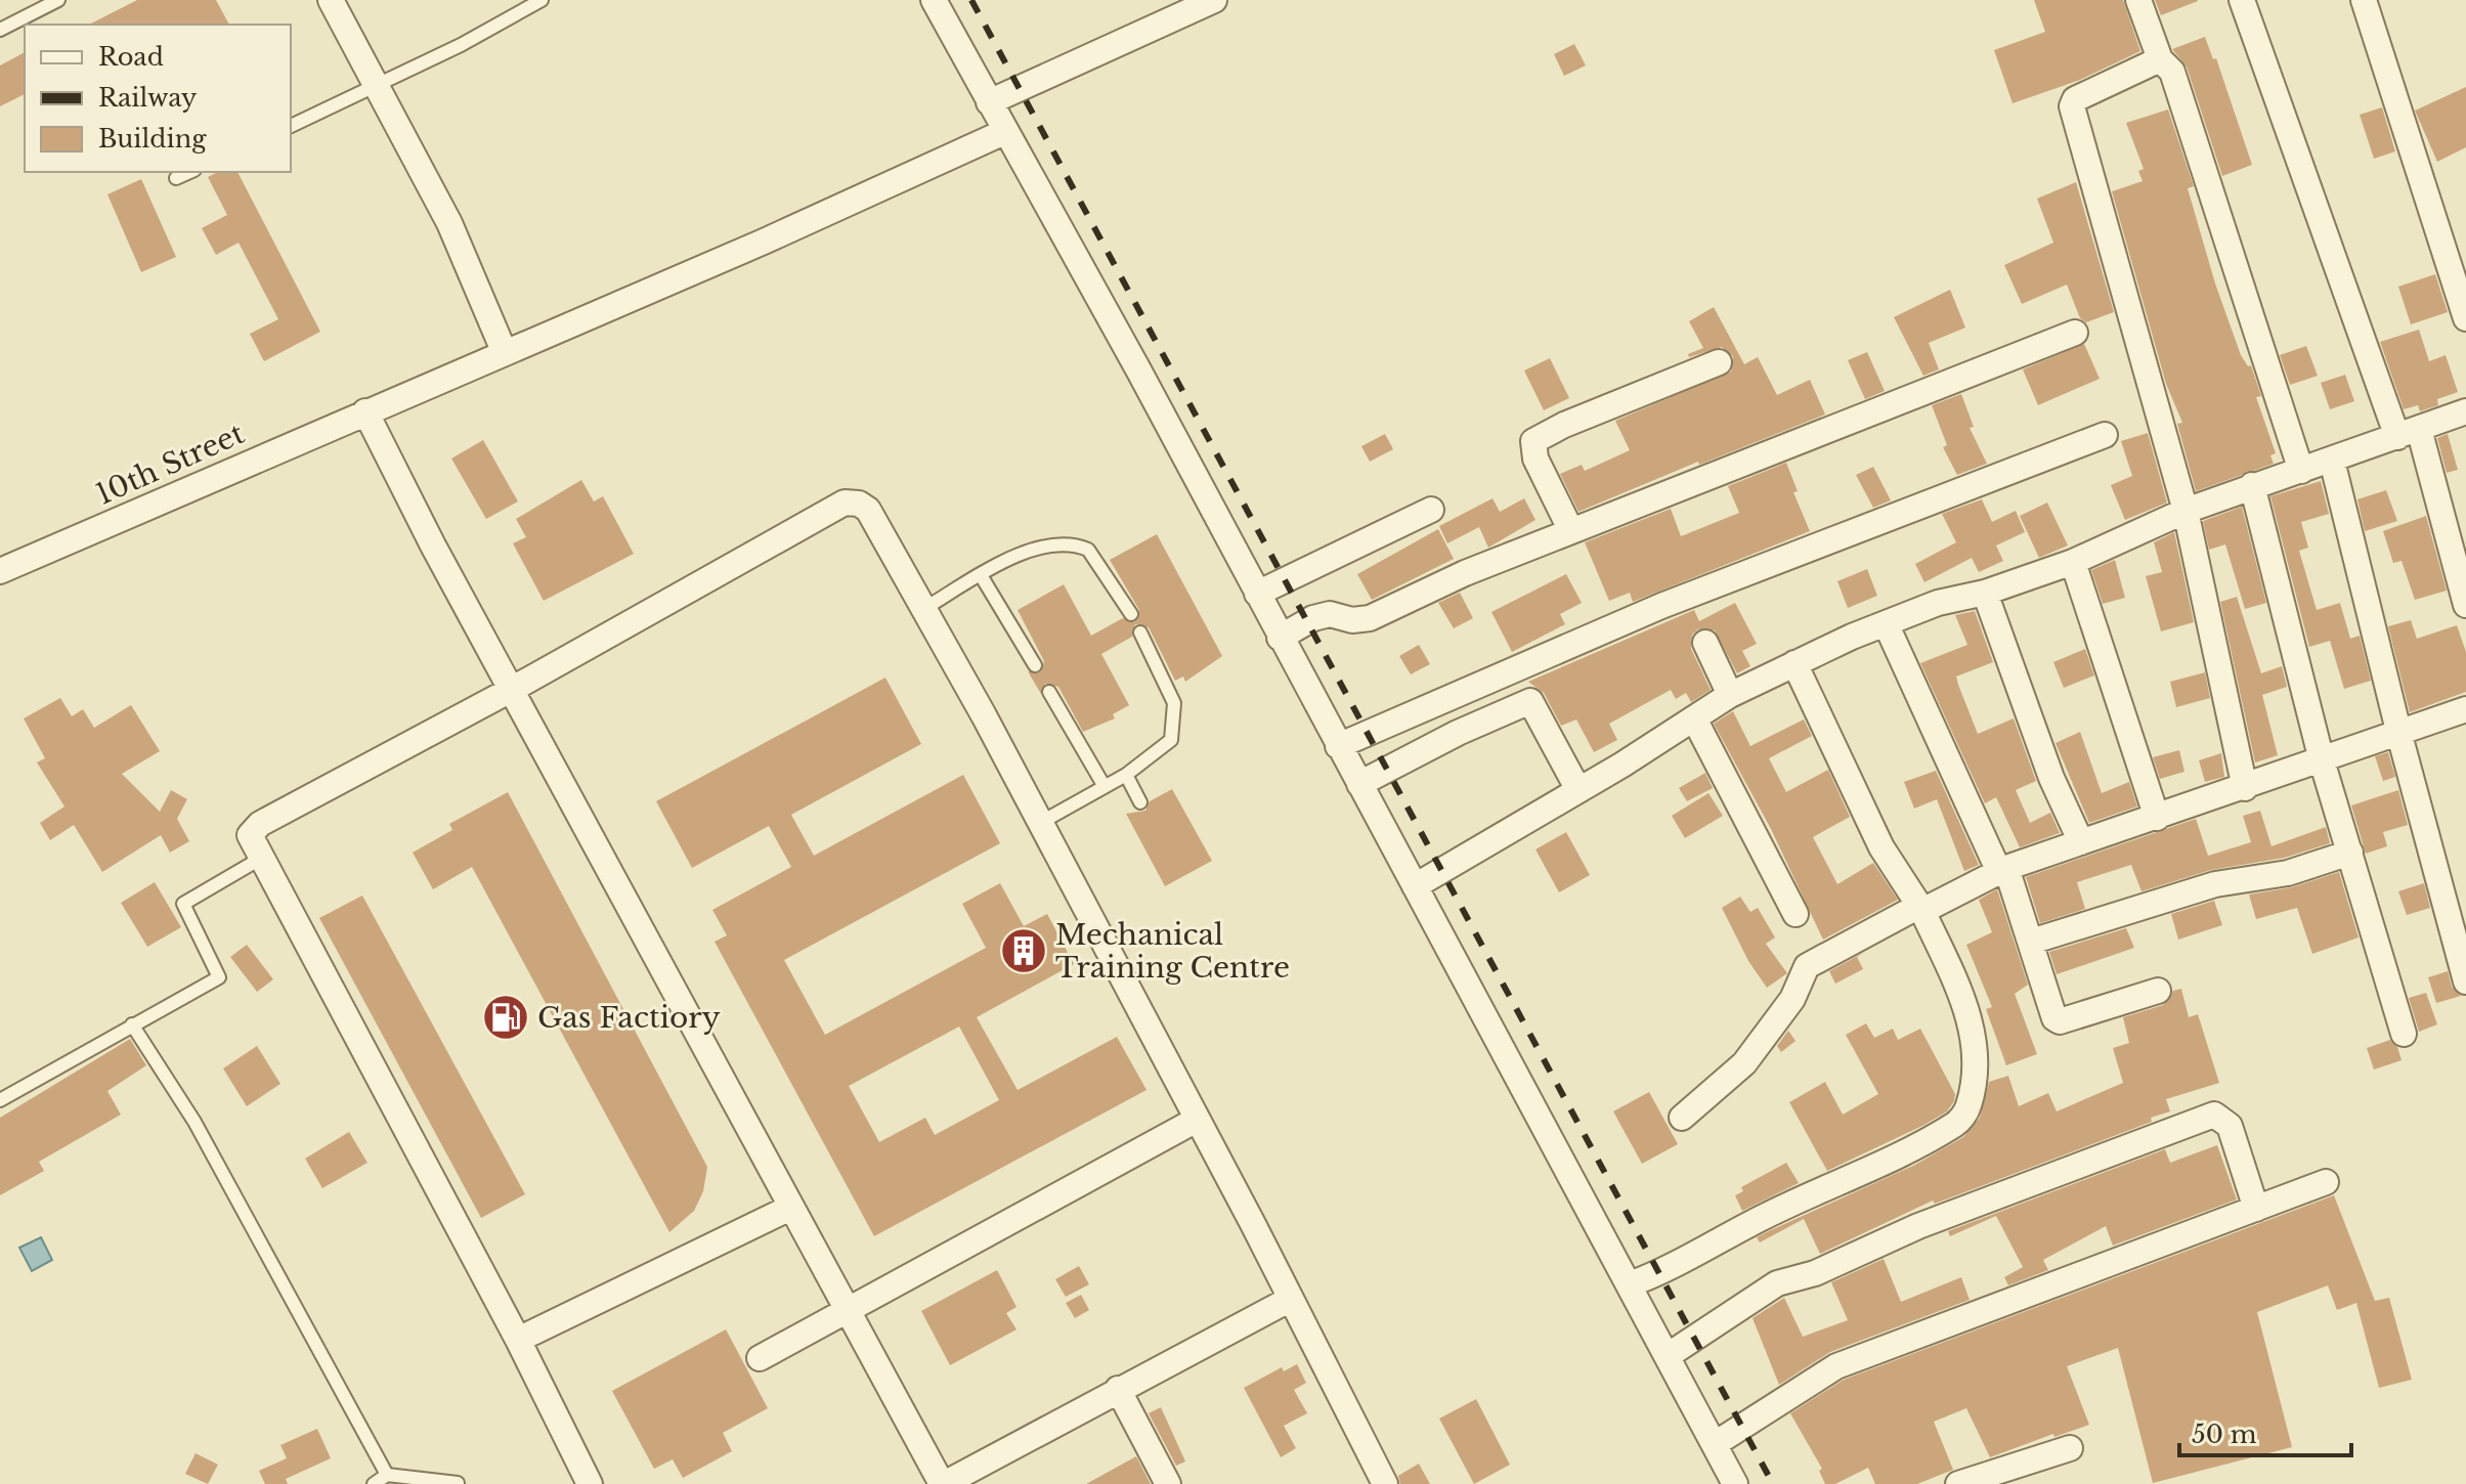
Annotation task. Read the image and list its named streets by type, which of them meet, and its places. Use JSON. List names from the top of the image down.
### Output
{
  "streets": {
    "street": ["10th Street"]
  },
  "places": {
    "building": ["Mechanical Training Centre"],
    "fuel station": ["Gas Factiory"]
  },
  "legend": ["Road", "Railway", "Building"],
  "scale_bar": "50 m"
}
